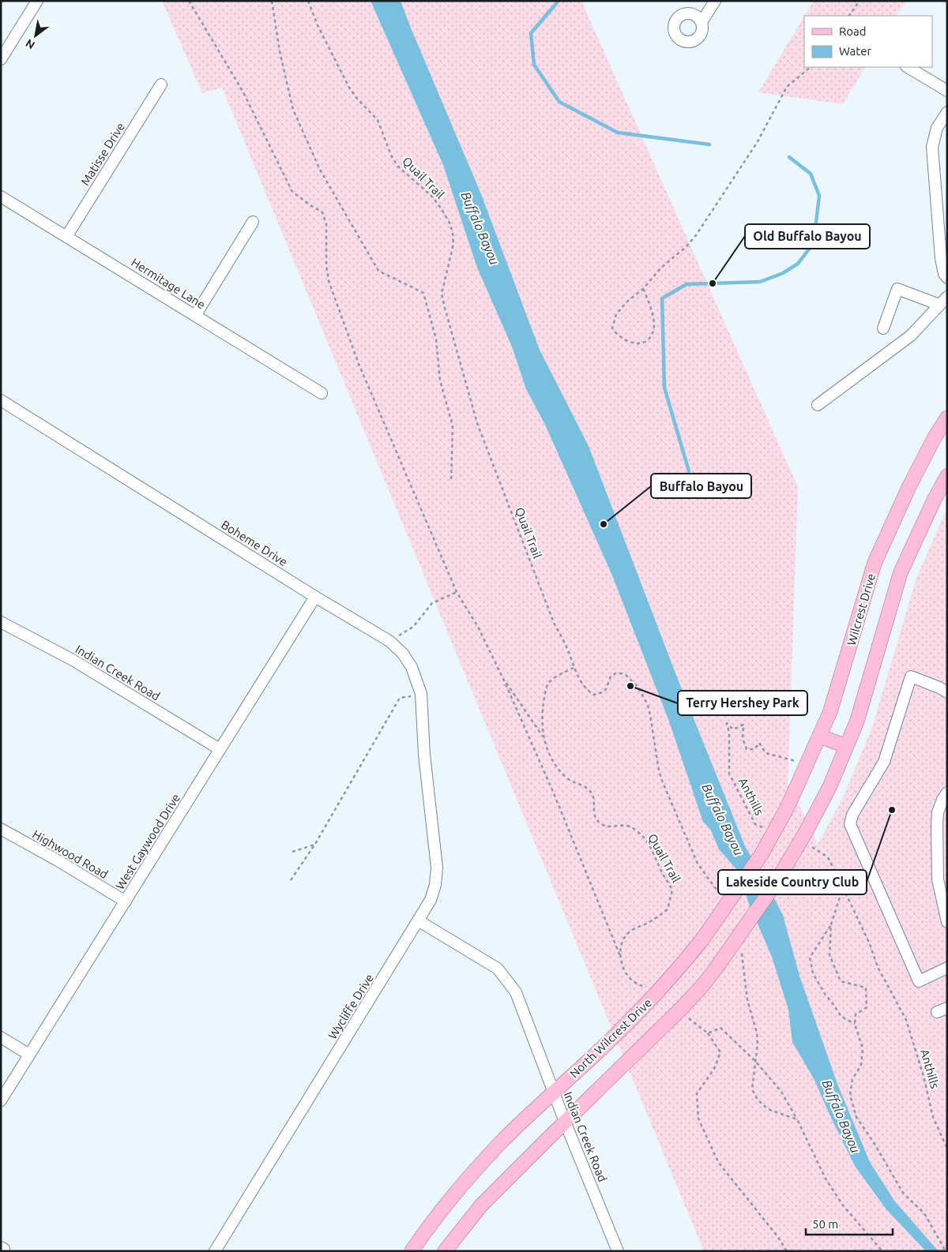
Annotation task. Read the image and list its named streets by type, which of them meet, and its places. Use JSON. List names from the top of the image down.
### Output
{
  "streets": {
    "main road": ["Wilcrest Drive", "North Wilcrest Drive"],
    "street": [
      "Matisse Drive",
      "Hermitage Lane",
      "Boheme Drive",
      "Indian Creek Road",
      "West Gaywood Drive",
      "Highwood Road",
      "Wycliffe Drive"
    ],
    "path": ["Quail Trail", "Anthills"]
  },
  "crossings": [
    ["Matisse Drive", "Hermitage Lane"],
    ["Boheme Drive", "West Gaywood Drive"],
    ["Boheme Drive", "Wycliffe Drive"],
    ["Wilcrest Drive", "Anthills"],
    ["Wilcrest Drive", "North Wilcrest Drive"],
    ["Indian Creek Road", "West Gaywood Drive"],
    ["Indian Creek Road", "Wycliffe Drive"],
    ["Indian Creek Road", "North Wilcrest Drive"],
    ["West Gaywood Drive", "Highwood Road"]
  ],
  "water": ["Buffalo Bayou"],
  "places": [
    "Old Buffalo Bayou",
    "Buffalo Bayou",
    "Terry Hershey Park",
    "Lakeside Country Club"
  ],
  "legend": ["Road", "Water"],
  "scale_bar": "50 m",
  "north": "bottom left"
}
